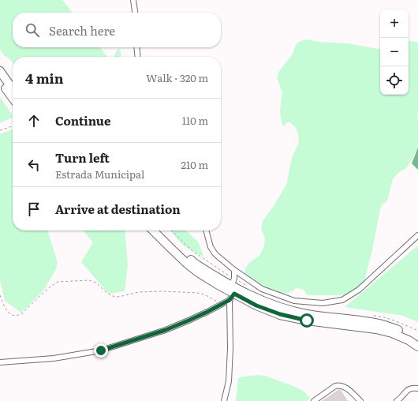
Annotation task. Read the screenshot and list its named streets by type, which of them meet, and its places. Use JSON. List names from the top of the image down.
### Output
{
  "page": {
    "map_buttons": ["+", "−"],
    "search": "Search here",
    "heading": ["4 min", "Walk · 320 m"],
    "list": [
      ["Continue", "110 m"],
      ["Turn left", "Estrada Municipal", "210 m"],
      "Arrive at destination"
    ]
  }
}
